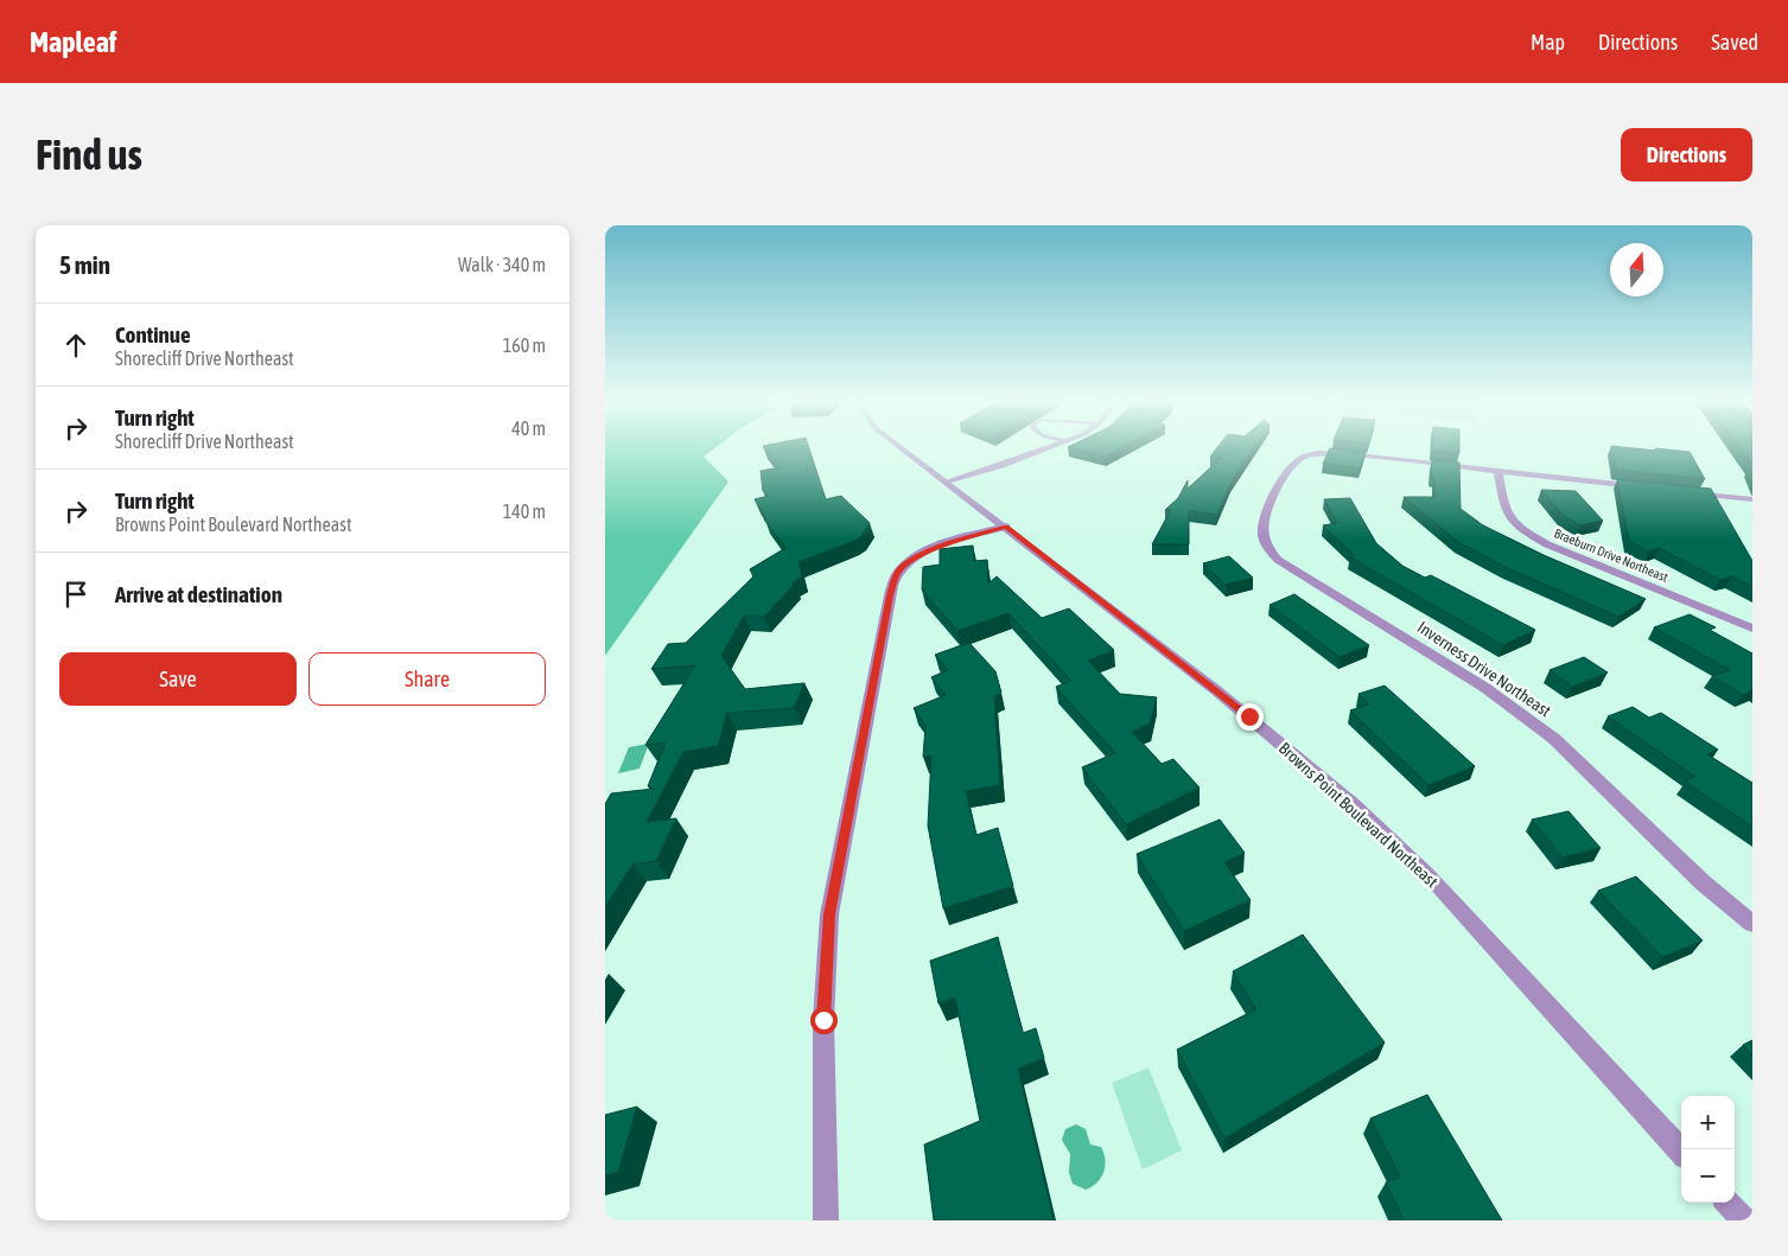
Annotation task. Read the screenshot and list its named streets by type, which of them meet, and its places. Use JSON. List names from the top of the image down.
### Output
{
  "streets": {
    "street": ["Braeburn Drive Northeast", "Inverness Drive Northeast", "Browns Point Boulevard Northeast"]
  },
  "crossings": [
    ["Braeburn Drive Northeast", "Inverness Drive Northeast"]
  ],
  "north": "top",
  "page": {
    "header": "Mapleaf",
    "nav": ["Map", "Directions", "Saved"],
    "buttons": [
      "Directions",
      ["Save", "Share"]
    ],
    "title": "Find us",
    "heading": ["5 min", "Walk · 340 m"],
    "list": [
      ["Continue", "Shorecliff Drive Northeast", "160 m"],
      ["Turn right", "Shorecliff Drive Northeast", "40 m"],
      ["Turn right", "Browns Point Boulevard Northeast", "140 m"],
      "Arrive at destination"
    ],
    "map_buttons": ["+", "−"]
  }
}
